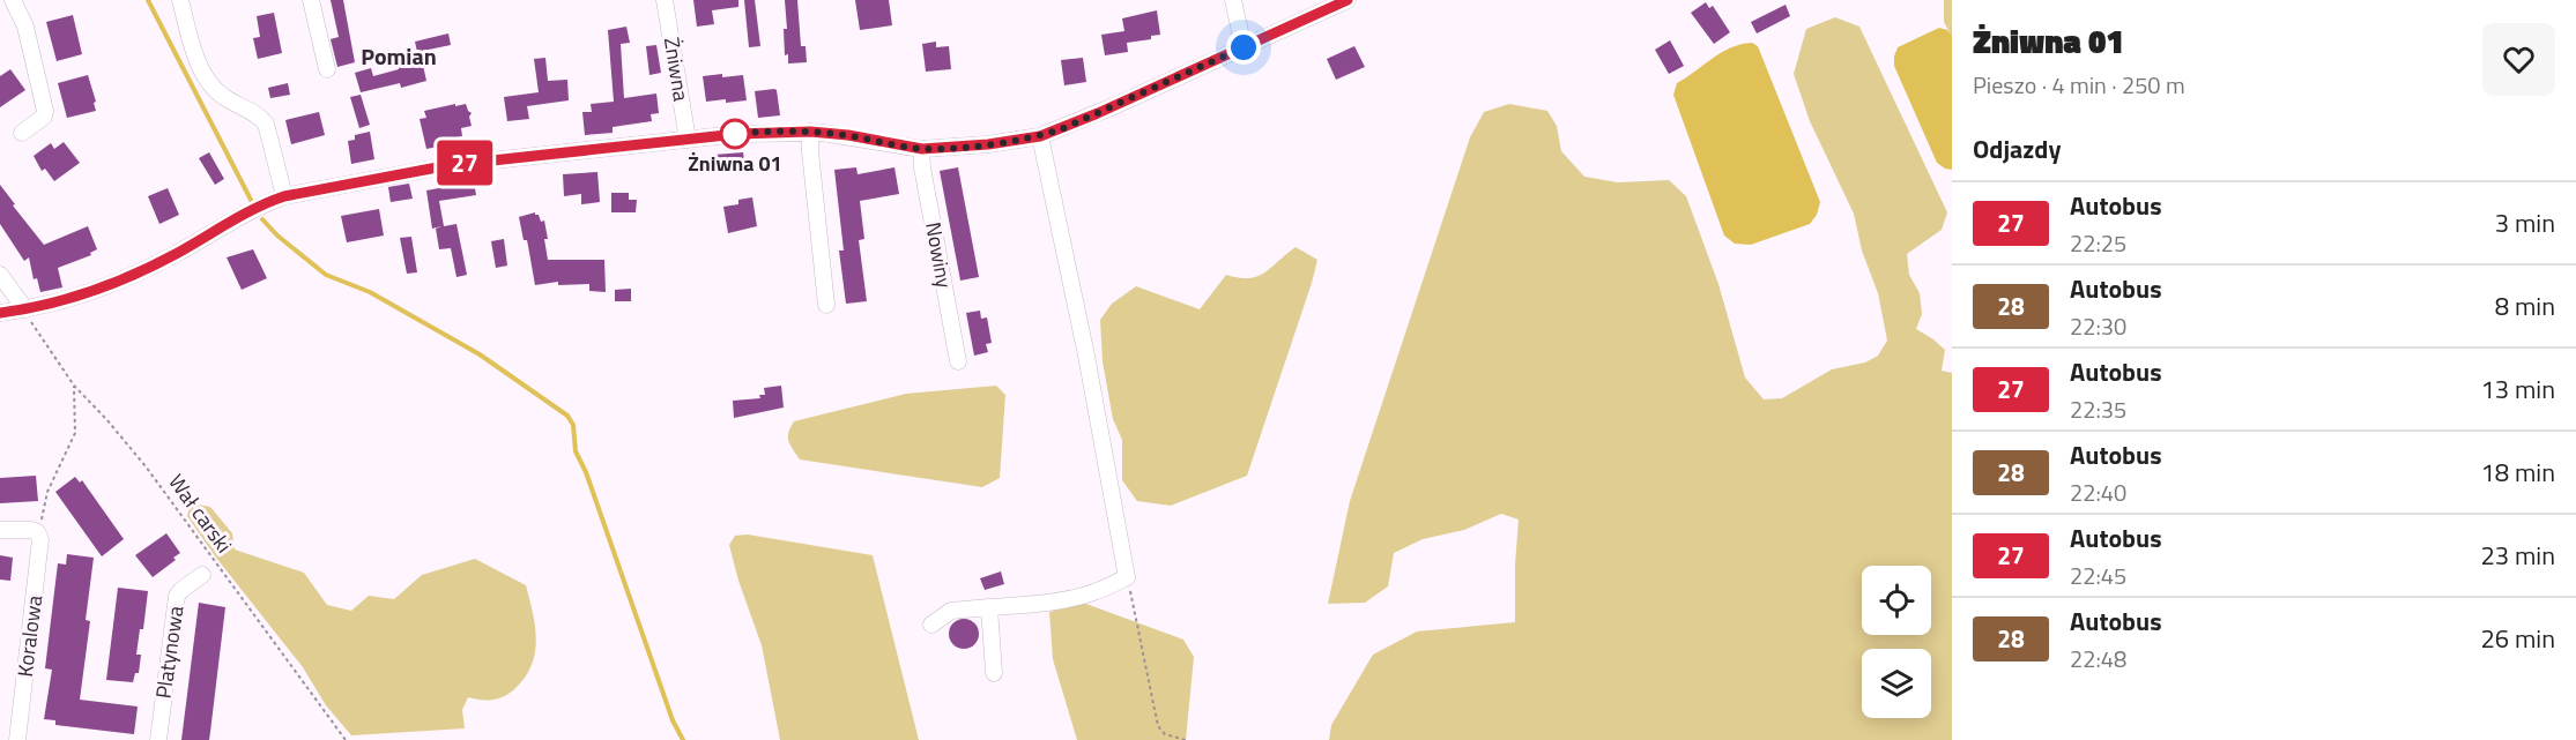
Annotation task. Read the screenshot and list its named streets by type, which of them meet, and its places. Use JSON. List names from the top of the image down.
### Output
{
  "streets": {
    "street": [
      "Żniwna",
      "Nowiny",
      "Koralowa",
      "Platynowa"
    ],
    "path": ["Wał carski"]
  },
  "districts": ["Pomian"],
  "places": ["Żniwna 01"],
  "lines": ["bus line 27"],
  "page": {
    "on_map": "27",
    "heading": [
      ["Żniwna 01", "Pieszo · 4 min · 250 m"],
      "Odjazdy"
    ],
    "list": [
      {
        "mark": "27",
        "name": "Autobus",
        "note": "22:25",
        "value": "3 min"
      },
      {
        "mark": "28",
        "name": "Autobus",
        "note": "22:30",
        "value": "8 min"
      },
      {
        "mark": "27",
        "name": "Autobus",
        "note": "22:35",
        "value": "13 min"
      },
      {
        "mark": "28",
        "name": "Autobus",
        "note": "22:40",
        "value": "18 min"
      },
      {
        "mark": "27",
        "name": "Autobus",
        "note": "22:45",
        "value": "23 min"
      },
      {
        "mark": "28",
        "name": "Autobus",
        "note": "22:48",
        "value": "26 min"
      }
    ]
  }
}
